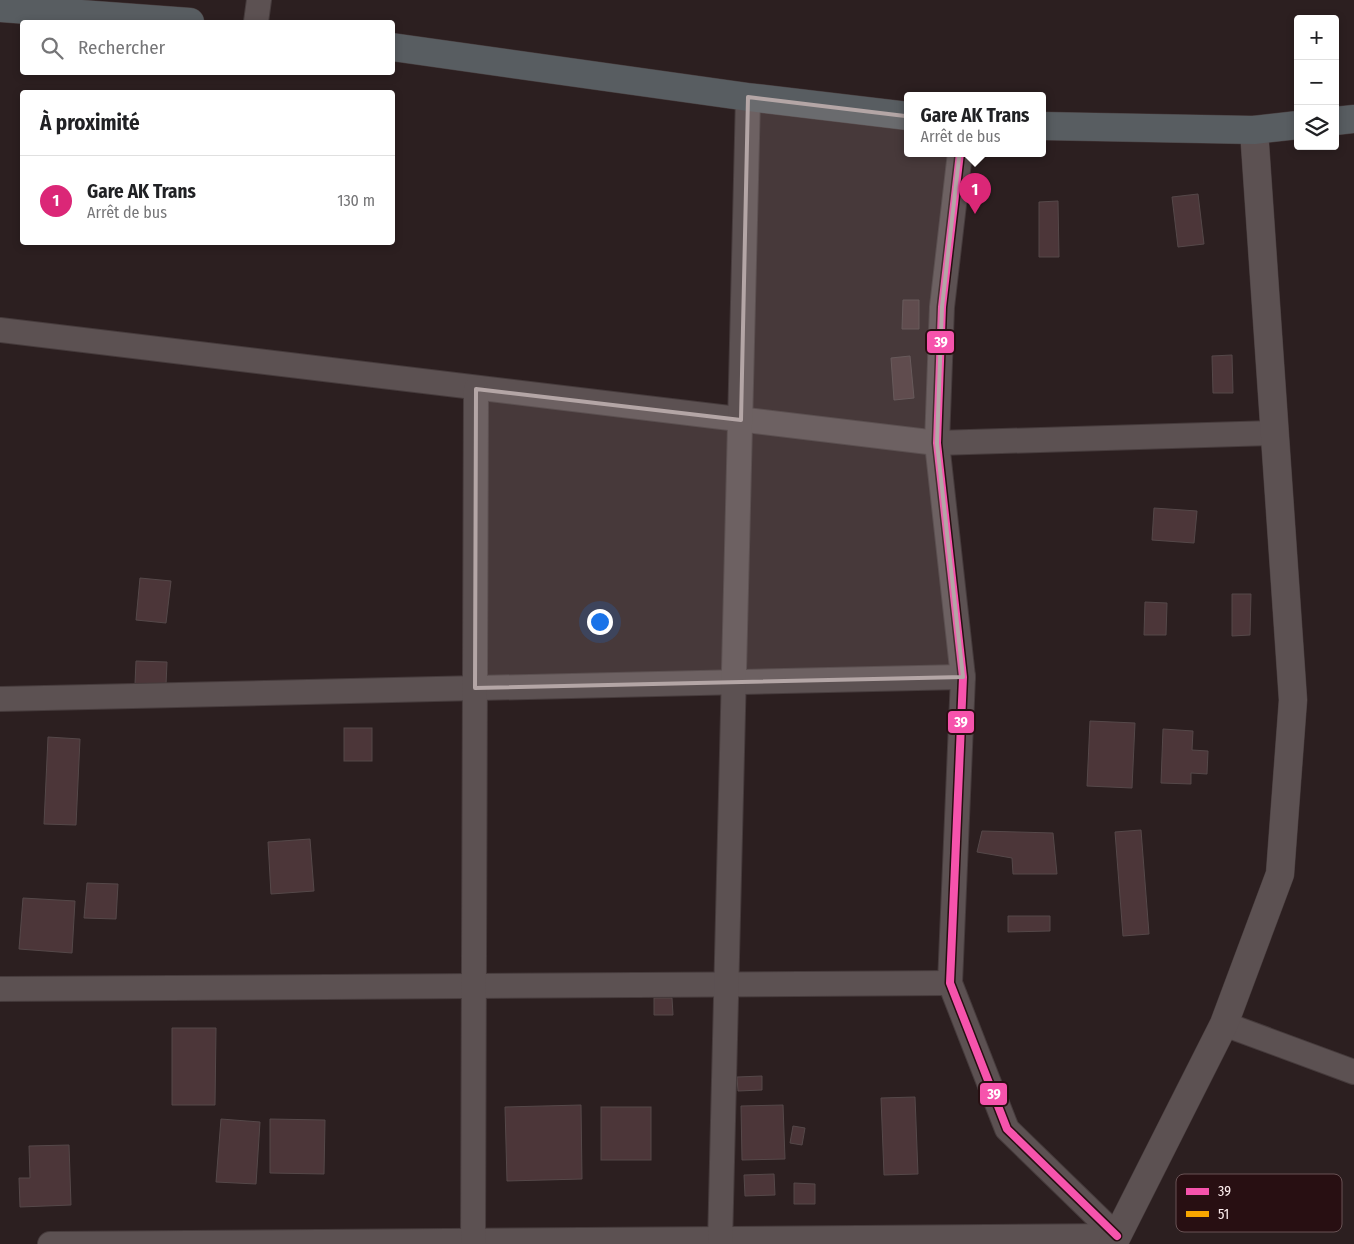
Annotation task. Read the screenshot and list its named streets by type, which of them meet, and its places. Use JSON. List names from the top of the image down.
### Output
{
  "lines": ["transit line 39"],
  "legend": ["39", "51"],
  "page": {
    "map_buttons": ["+", "−"],
    "search": "Rechercher",
    "heading": "À proximité",
    "popup": ["Gare AK Trans", "Arrêt de bus"],
    "list": [
      {
        "mark": "1",
        "name": "Gare AK Trans",
        "note": "Arrêt de bus",
        "value": "130 m"
      }
    ],
    "pins": "1"
  }
}
